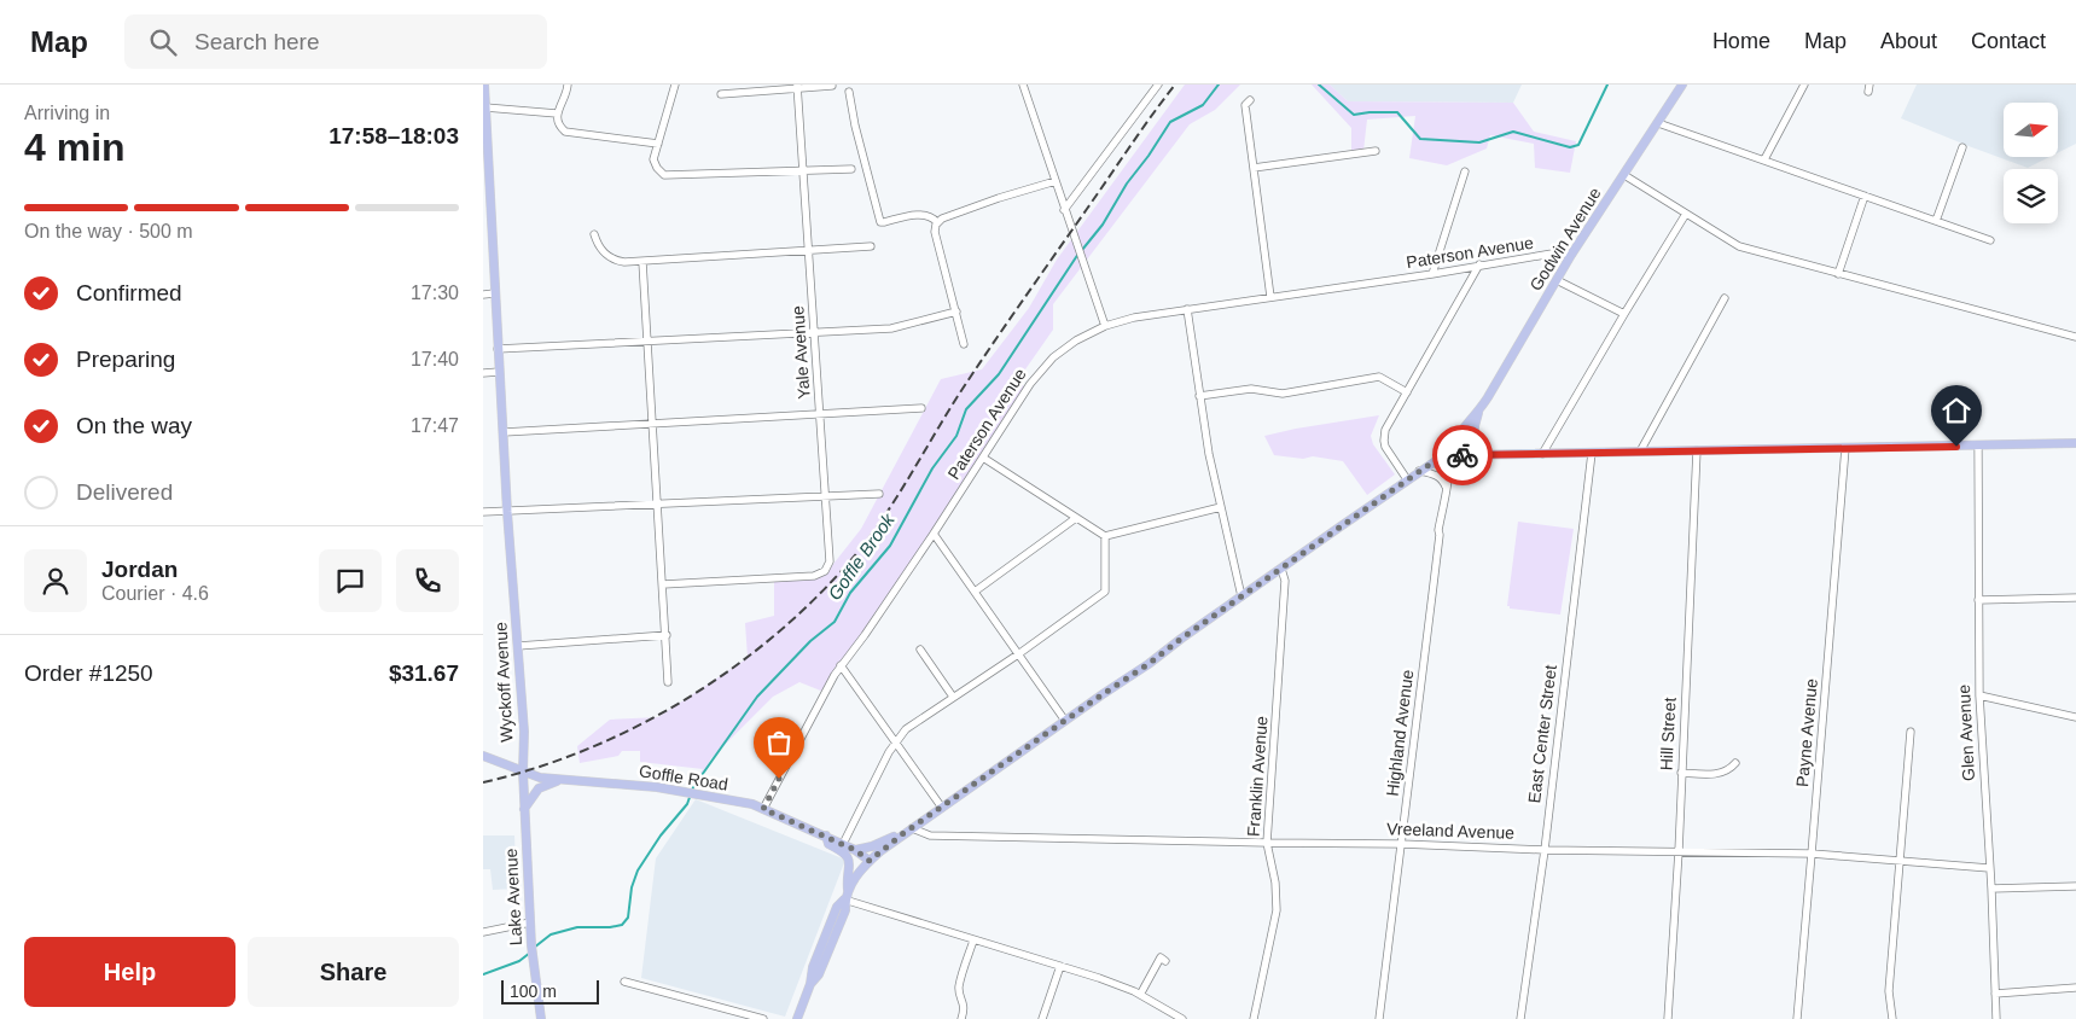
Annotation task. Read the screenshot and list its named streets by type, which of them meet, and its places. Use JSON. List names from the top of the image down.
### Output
{
  "streets": {
    "main road": [
      "Godwin Avenue",
      "Wyckoff Avenue",
      "Goffle Road",
      "Lake Avenue"
    ],
    "street": [
      "Paterson Avenue",
      "Yale Avenue",
      "Highland Avenue",
      "Payne Avenue",
      "Glen Avenue",
      "East Center Street",
      "Hill Street",
      "Franklin Avenue",
      "Vreeland Avenue"
    ]
  },
  "crossings": [
    ["Godwin Avenue", "Paterson Avenue"],
    ["Godwin Avenue", "Highland Avenue"],
    ["Godwin Avenue", "Franklin Avenue"],
    ["Godwin Avenue", "Goffle Road"],
    ["Godwin Avenue", "Vreeland Avenue"],
    ["Paterson Avenue", "Goffle Road"],
    ["Wyckoff Avenue", "Goffle Road"],
    ["Wyckoff Avenue", "Lake Avenue"],
    ["Highland Avenue", "Vreeland Avenue"],
    ["Payne Avenue", "Vreeland Avenue"],
    ["Glen Avenue", "Vreeland Avenue"],
    ["East Center Street", "Vreeland Avenue"],
    ["Hill Street", "Vreeland Avenue"],
    ["Franklin Avenue", "Vreeland Avenue"],
    ["Goffle Road", "Lake Avenue"]
  ],
  "water": ["Goffle Brook"],
  "scale_bar": "100 m",
  "north": "right",
  "page": {
    "header": "Map",
    "search": "Search here",
    "nav": [
      "Home",
      "Map",
      "About",
      "Contact"
    ],
    "heading": ["4 min", "Arriving in", "17:58–18:03"],
    "panel": [
      "Jordan",
      "Courier · 4.6",
      "Order #1250",
      "$31.67"
    ],
    "bar": "On the way · 500 m",
    "list": [
      ["Confirmed", "17:30"],
      ["Preparing", "17:40"],
      ["On the way", "17:47"],
      "Delivered"
    ],
    "buttons": ["Help", "Share"],
    "scale": "100 m"
  }
}
